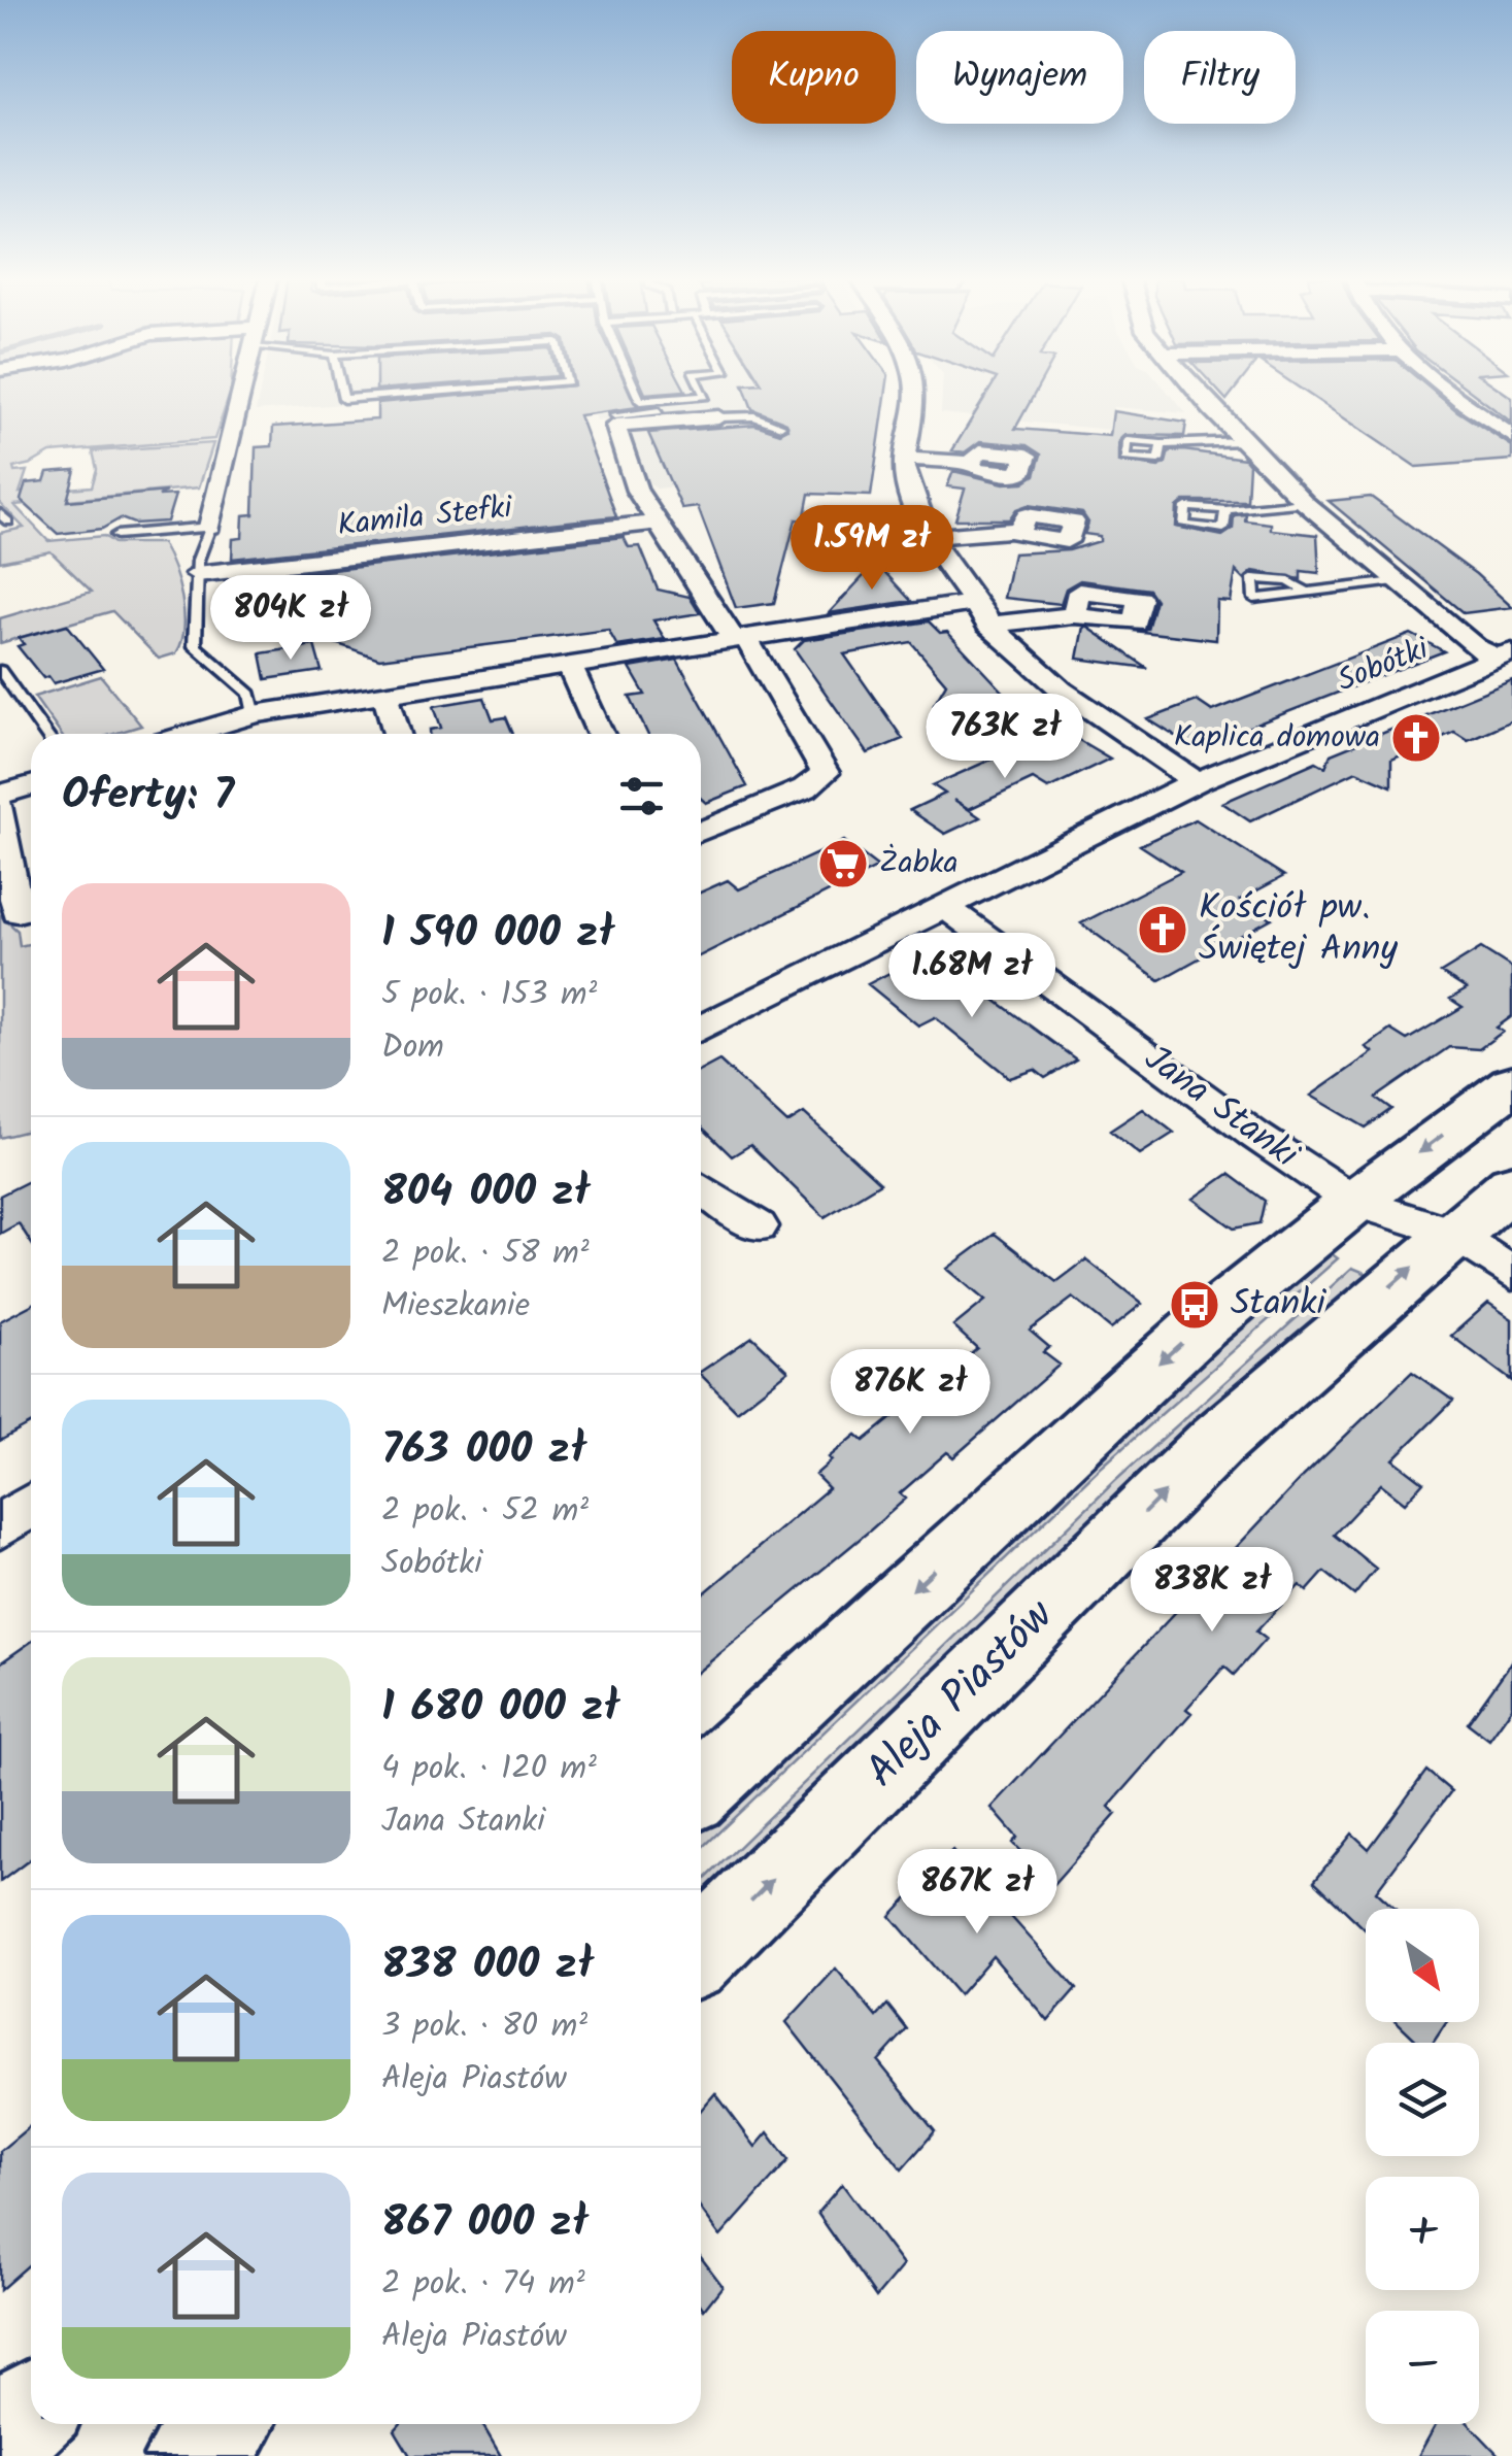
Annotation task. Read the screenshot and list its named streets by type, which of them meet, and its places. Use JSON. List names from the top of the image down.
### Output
{
  "streets": {
    "street": [
      "Kamila Stefki",
      "Sobótki",
      "Jana Stanki",
      "Aleja Piastów"
    ]
  },
  "crossings": [
    ["Sobótki", "Jana Stanki"],
    ["Jana Stanki", "Aleja Piastów"]
  ],
  "places": {
    "church": ["Kaplica domowa", "Kościół pw. Świętej Anny"],
    "supermarket": ["Żabka"],
    "bus stop": ["Stanki"]
  },
  "north": "bottom right",
  "page": {
    "chip": ["Kupno", "Wynajem", "Filtry"],
    "price": [
      "1.59M zł",
      "804K zł",
      "763K zł",
      "1.68M zł",
      "876K zł",
      "838K zł",
      "867K zł"
    ],
    "heading": "Oferty: 7",
    "list": [
      {
        "name": "1 590 000 zł",
        "note": "5 pok. · 153 m² · Dom"
      },
      {
        "name": "804 000 zł",
        "note": "2 pok. · 58 m² · Mieszkanie"
      },
      {
        "name": "763 000 zł",
        "note": "2 pok. · 52 m² · Sobótki"
      },
      {
        "name": "1 680 000 zł",
        "note": "4 pok. · 120 m² · Jana Stanki"
      },
      {
        "name": "838 000 zł",
        "note": "3 pok. · 80 m² · Aleja Piastów"
      },
      {
        "name": "867 000 zł",
        "note": "2 pok. · 74 m² · Aleja Piastów"
      }
    ],
    "map_buttons": ["+", "−"]
  }
}
